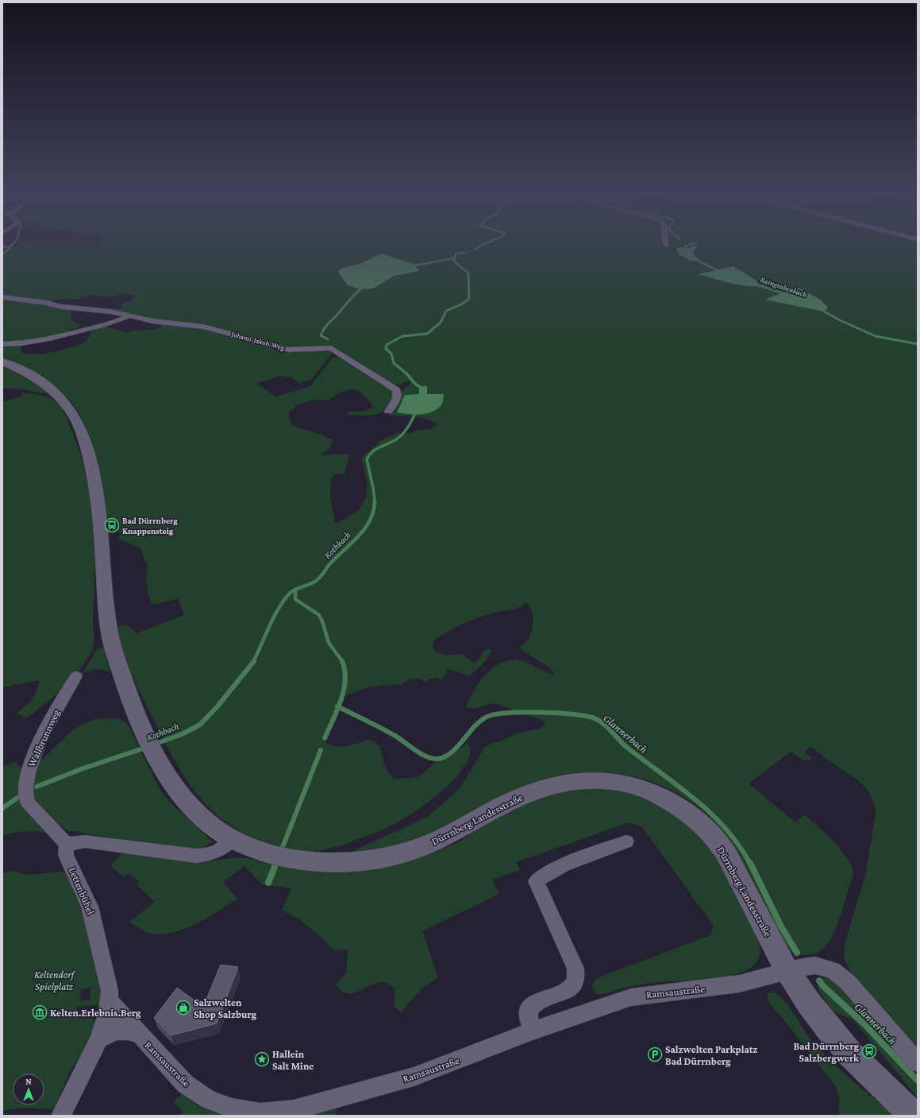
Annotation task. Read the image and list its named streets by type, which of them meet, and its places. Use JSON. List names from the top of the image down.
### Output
{
  "streets": {
    "main road": ["Dürrnberg Landesstraße"],
    "street": [
      "Johann-Jakob-Weg",
      "Wallbrunnweg",
      "Lettenbühel",
      "Ramsaustraße"
    ]
  },
  "crossings": [
    ["Wallbrunnweg", "Lettenbühel"],
    ["Dürrnberg Landesstraße", "Ramsaustraße"],
    ["Lettenbühel", "Ramsaustraße"]
  ],
  "water": ["Raingrabenbach", "Kothbach", "Glannerbach"],
  "parks": ["Keltendorf Spielplatz"],
  "places": {
    "bus stop": ["Bad Dürrnberg Knappensteig", "Bad Dürrnberg Salzbergwerk"],
    "shop": ["Salzwelten Shop Salzburg"],
    "museum": ["Kelten.Erlebnis.Berg"],
    "parking": ["Salzwelten Parkplatz Bad Dürrnberg"],
    "place": ["Hallein Salt Mine"]
  },
  "north": "top"
}
